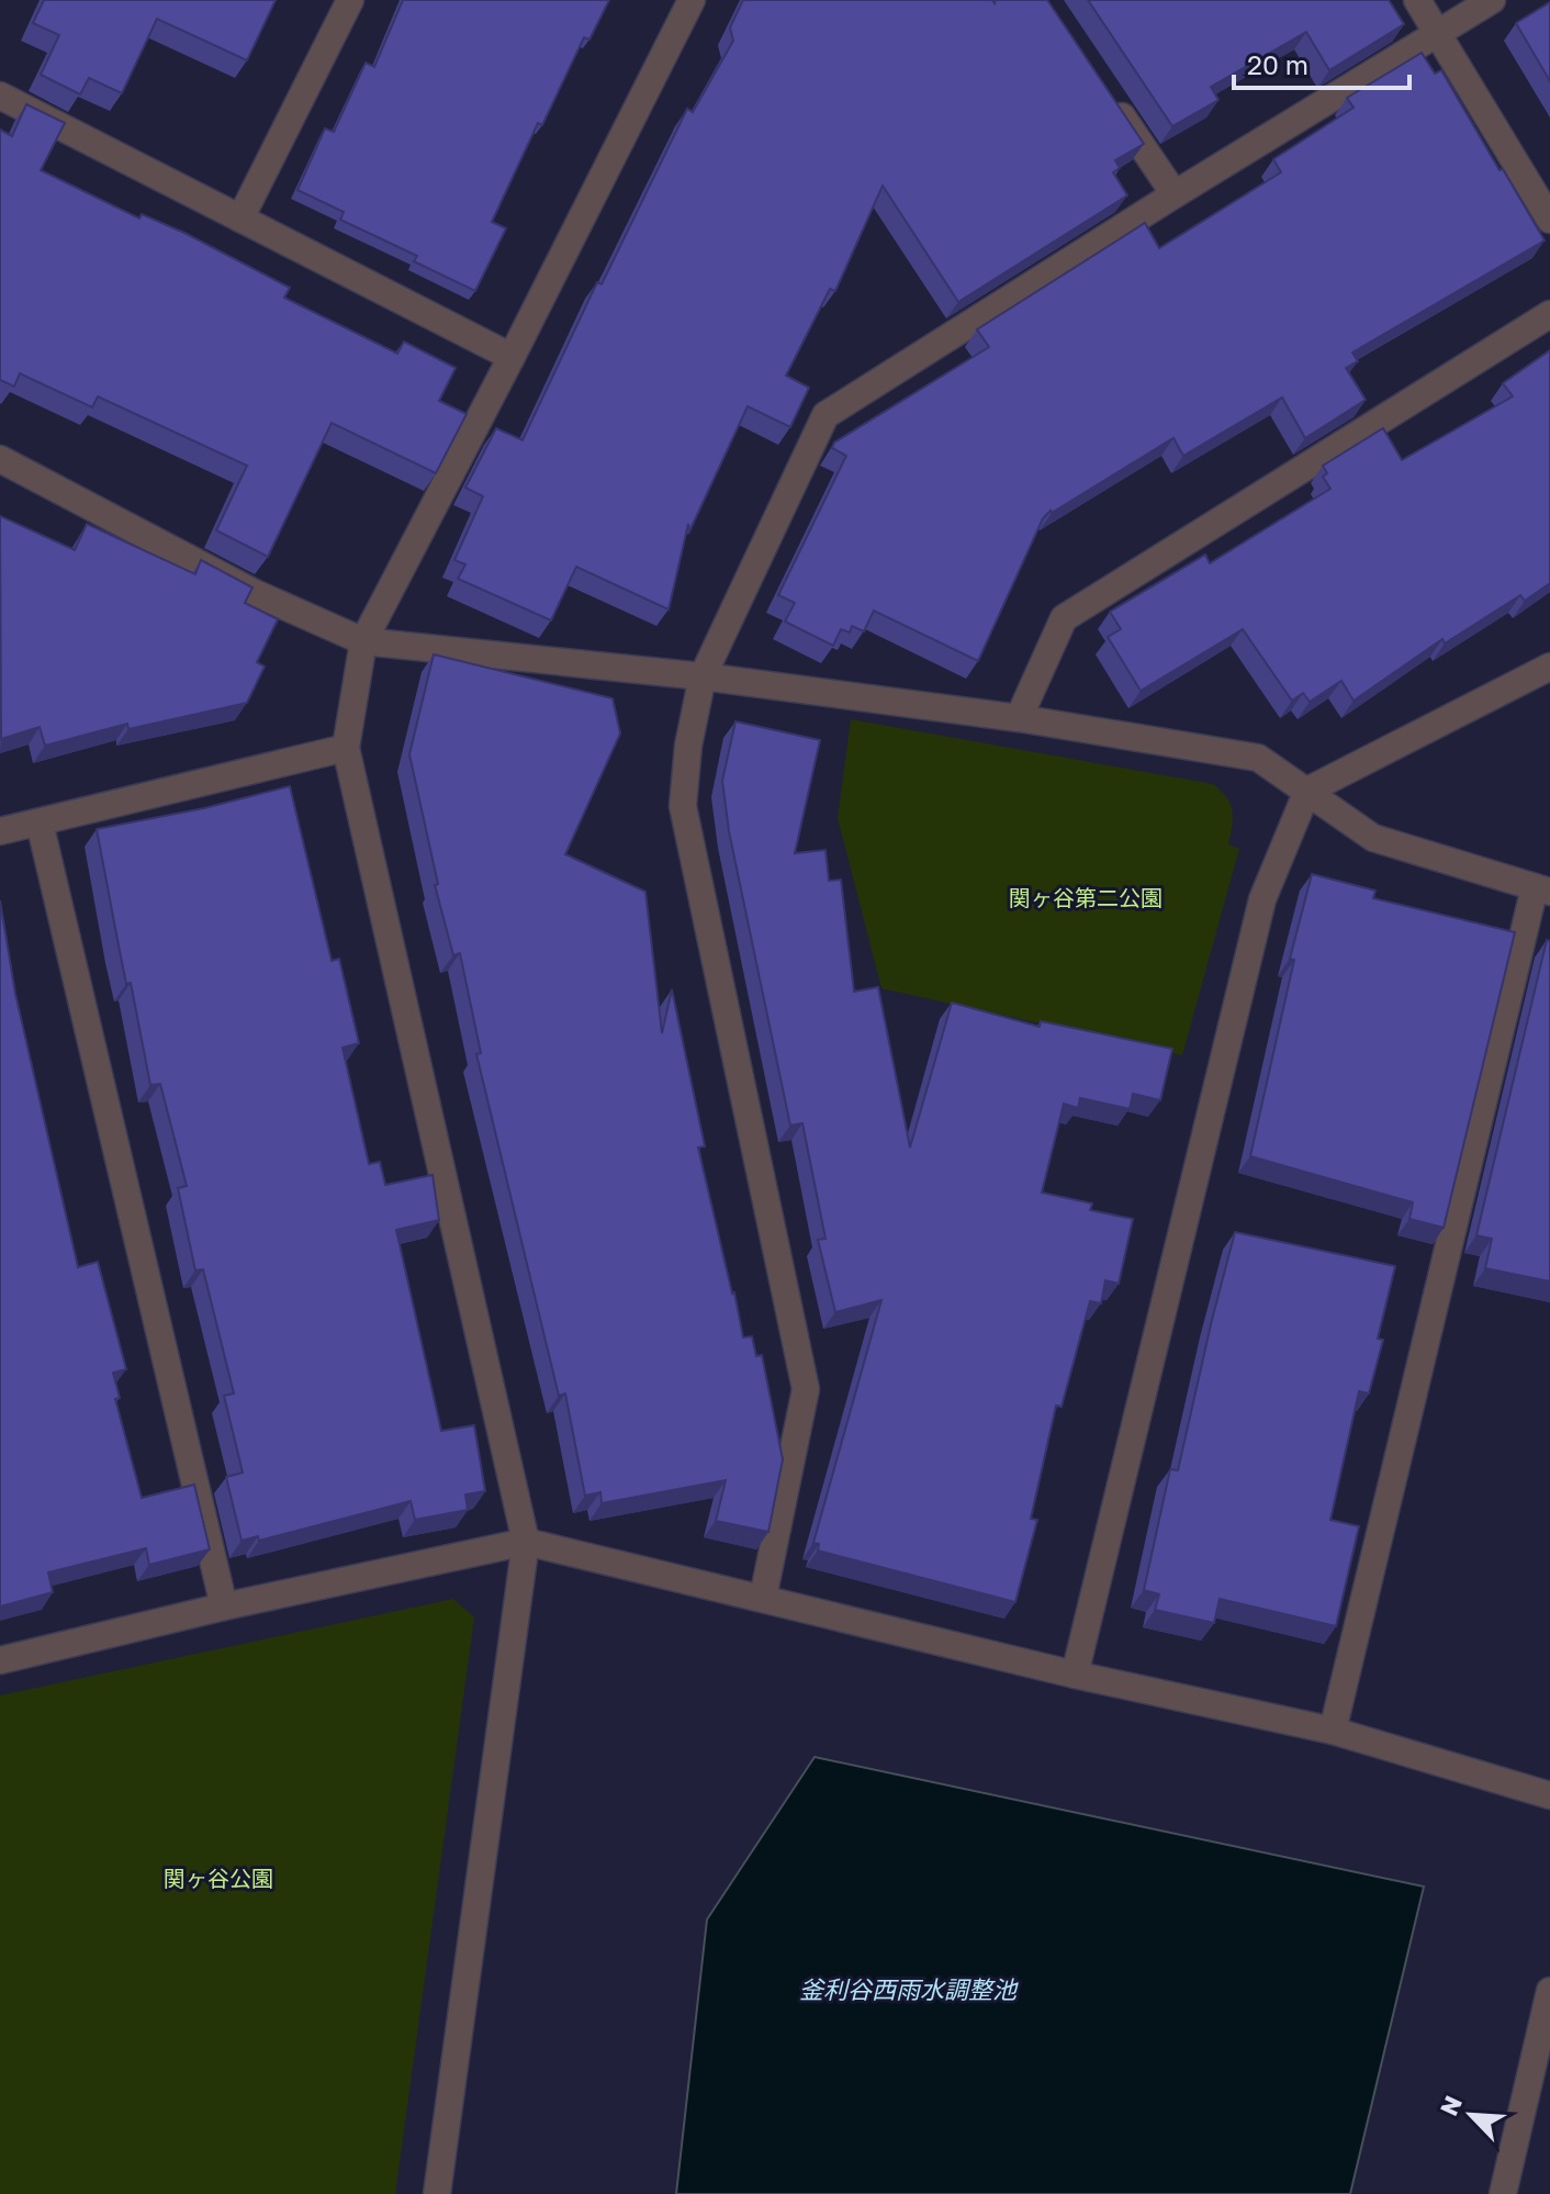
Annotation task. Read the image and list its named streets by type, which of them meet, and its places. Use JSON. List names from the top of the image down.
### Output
{
  "water": ["釜利谷西雨水調整池"],
  "parks": ["関ヶ谷第二公園", "関ヶ谷公園"],
  "scale_bar": "20 m",
  "north": "top left"
}
